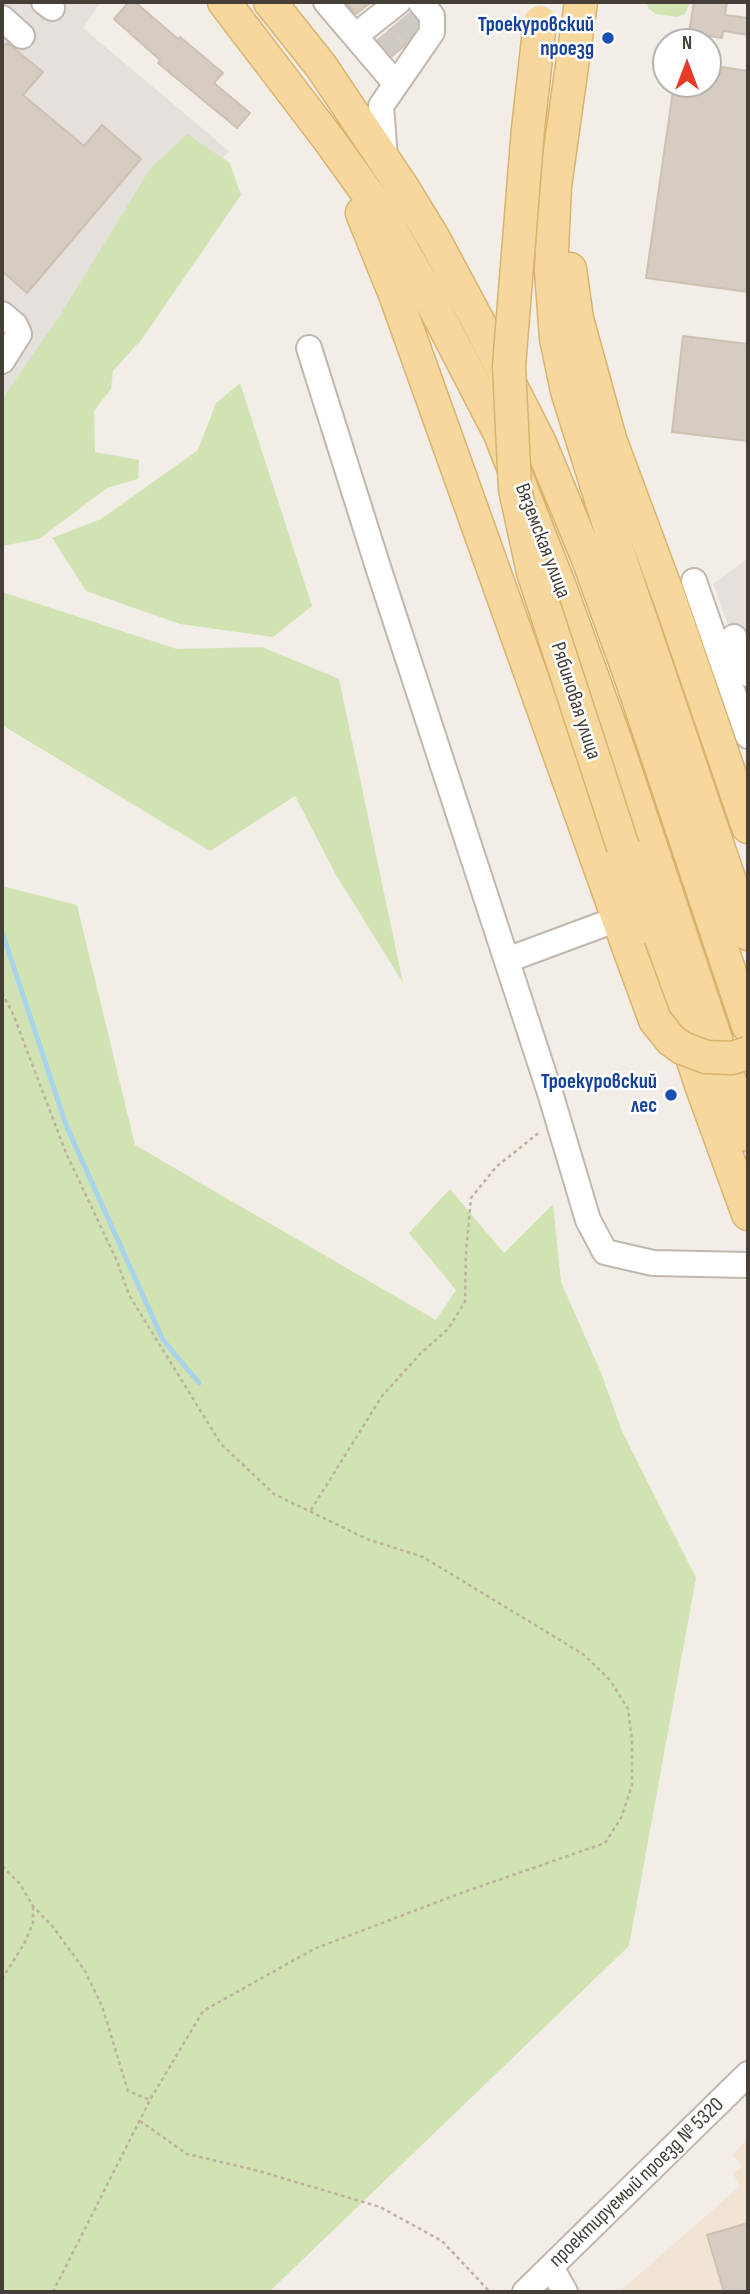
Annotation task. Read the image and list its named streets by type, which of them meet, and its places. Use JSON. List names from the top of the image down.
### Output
{
  "streets": {
    "main road": ["Вяземская улица", "Рябиновая улица"],
    "street": ["проектируемый проезд № 5320"]
  },
  "places": ["Троекуровский проезд", "Троекуровский лес"],
  "north": "top"
}
